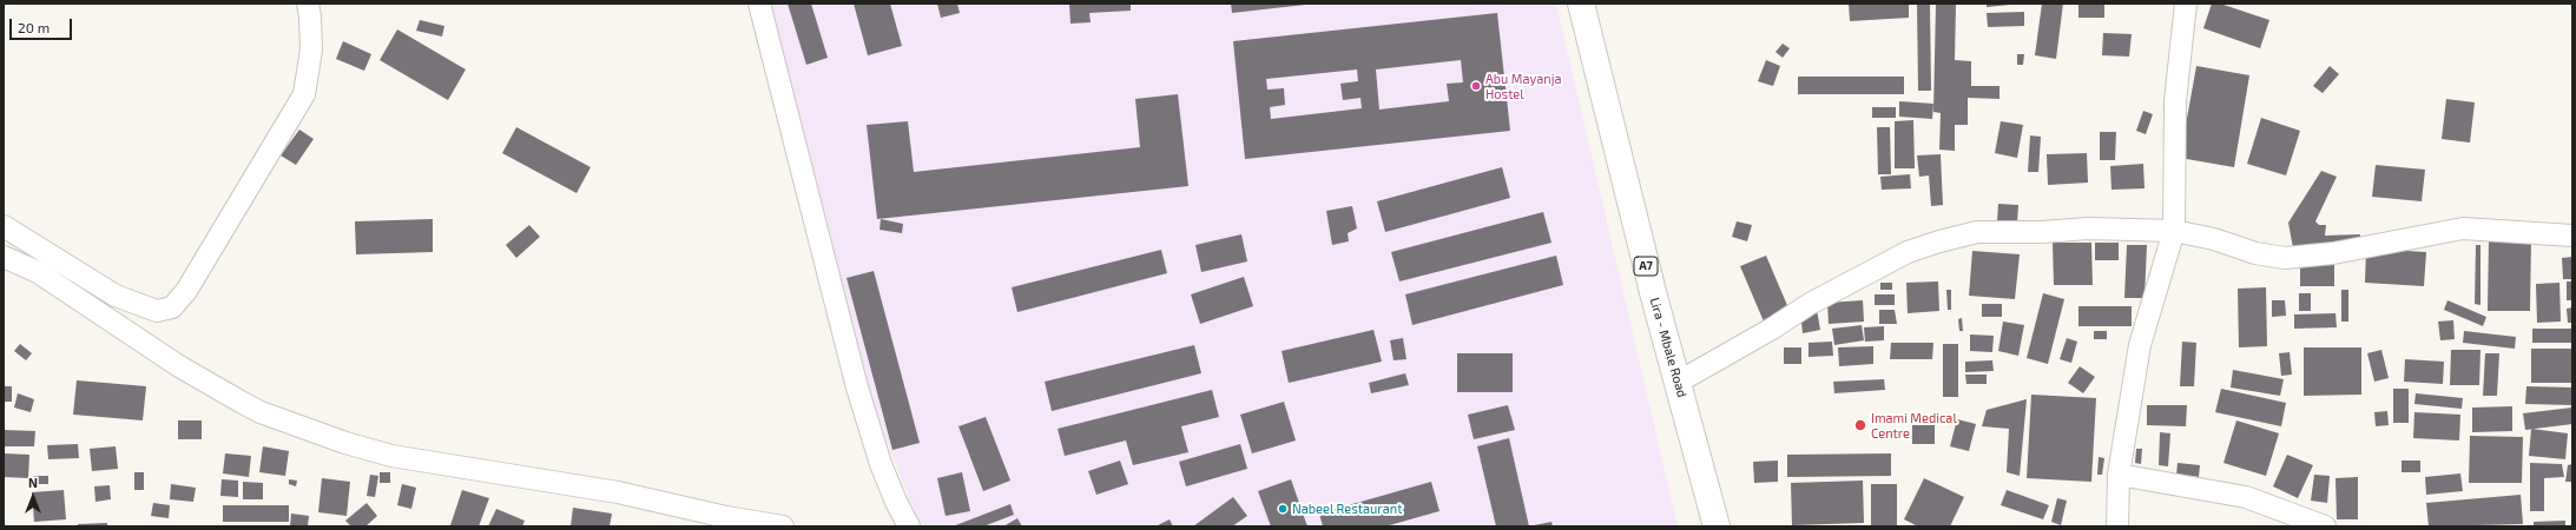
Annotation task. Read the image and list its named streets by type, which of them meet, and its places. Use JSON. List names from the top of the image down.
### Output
{
  "streets": {
    "main road": ["A7", "Lira - Mbale Road"]
  },
  "places": ["Abu Mayanja Hostel", "Imami Medical Centre", "Nabeel Restaurant"],
  "scale_bar": "20 m",
  "north": "top"
}
